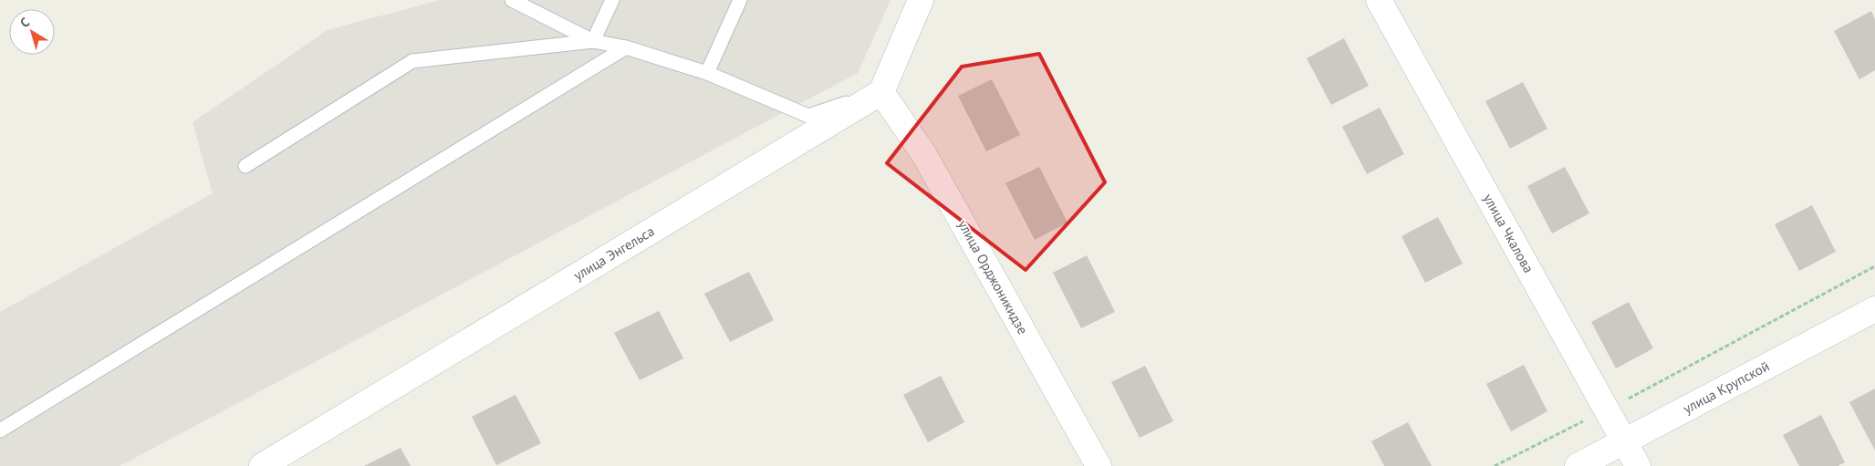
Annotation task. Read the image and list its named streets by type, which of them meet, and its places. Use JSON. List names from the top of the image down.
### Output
{
  "streets": {
    "street": [
      "улица Чкалова",
      "улица Энгельса",
      "улица Орджоникидзе",
      "улица Крупской"
    ]
  },
  "crossings": [
    ["улица Чкалова", "улица Крупской"],
    ["улица Энгельса", "улица Орджоникидзе"]
  ],
  "north": "top left"
}
